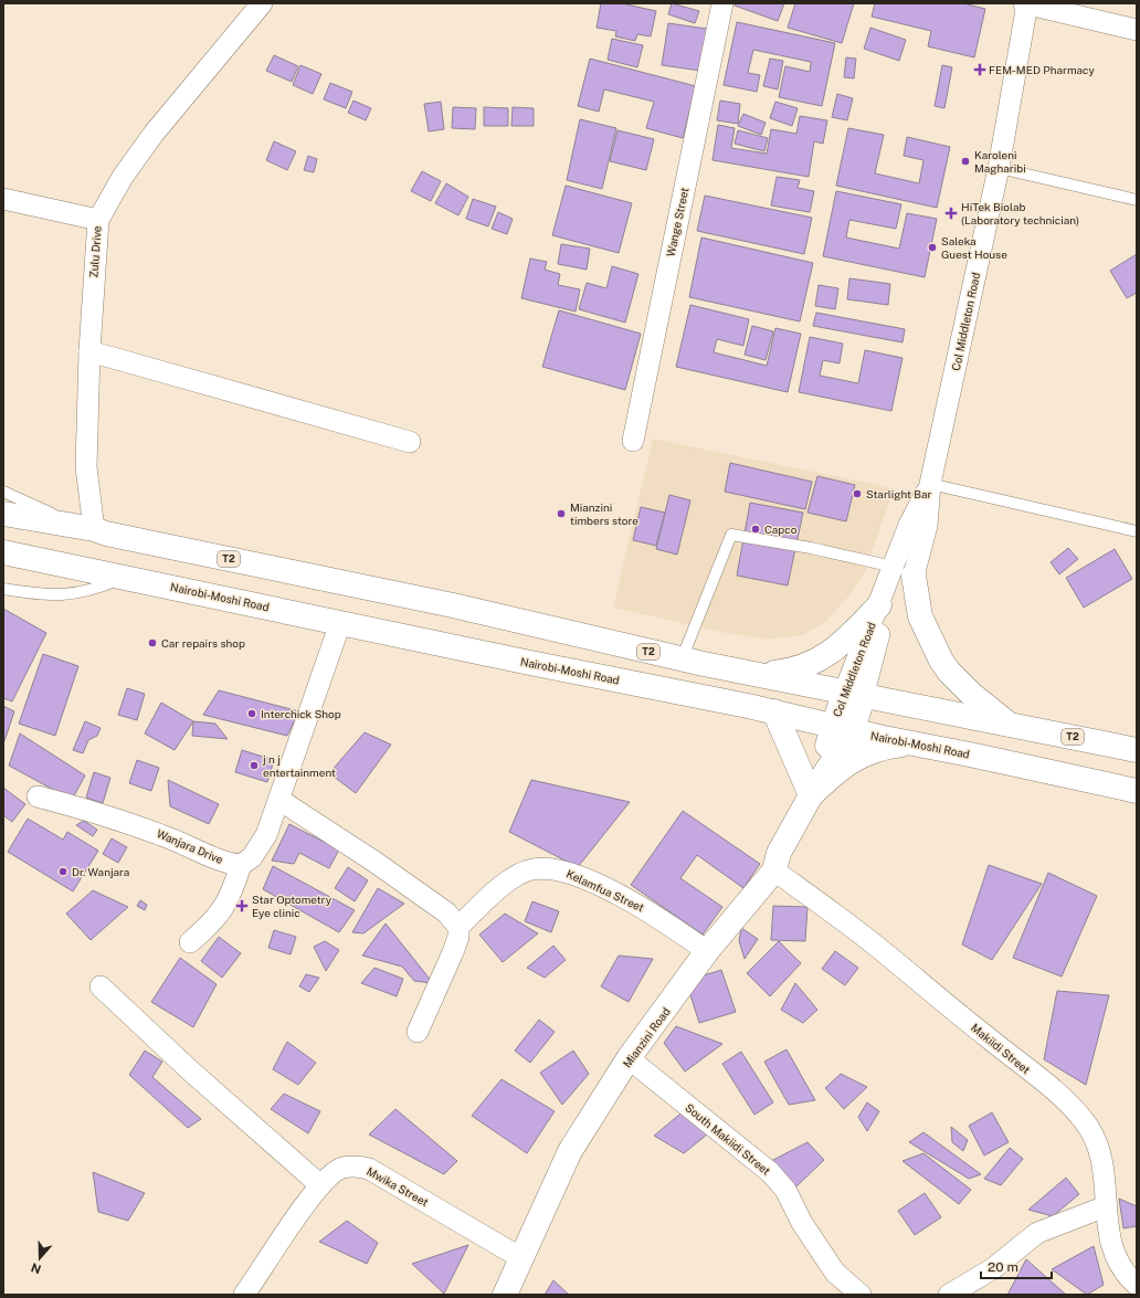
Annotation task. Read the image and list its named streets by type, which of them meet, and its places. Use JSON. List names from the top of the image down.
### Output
{
  "streets": {
    "main road": [
      "Col Middleton Road",
      "T2",
      "Nairobi-Moshi Road",
      "Mianzini Road"
    ],
    "street": [
      "Wange Street",
      "Zulu Drive",
      "Wanjara Drive",
      "Kelamfua Street",
      "Makiidi Street",
      "South Makiidi Street",
      "Mwika Street"
    ]
  },
  "crossings": [
    ["Zulu Drive", "T2"],
    ["Col Middleton Road", "T2"],
    ["Col Middleton Road", "Nairobi-Moshi Road"],
    ["Col Middleton Road", "Mianzini Road"],
    ["Kelamfua Street", "Mianzini Road"],
    ["Mianzini Road", "Makiidi Street"],
    ["Mianzini Road", "South Makiidi Street"],
    ["Mianzini Road", "Mwika Street"]
  ],
  "places": {
    "health": ["FEM-MED Pharmacy", "HiTek Biolab (Laboratory technician)", "Star Optometry Eye clinic"],
    "other": [
      "Karoleni Magharibi",
      "Saleka Guest House",
      "Starlight Bar",
      "Mianzini timbers store",
      "Capco",
      "Car repairs shop",
      "Interchick Shop",
      "j n j entertainment",
      "Dr. Wanjara"
    ]
  },
  "scale_bar": "20 m",
  "north": "bottom"
}
